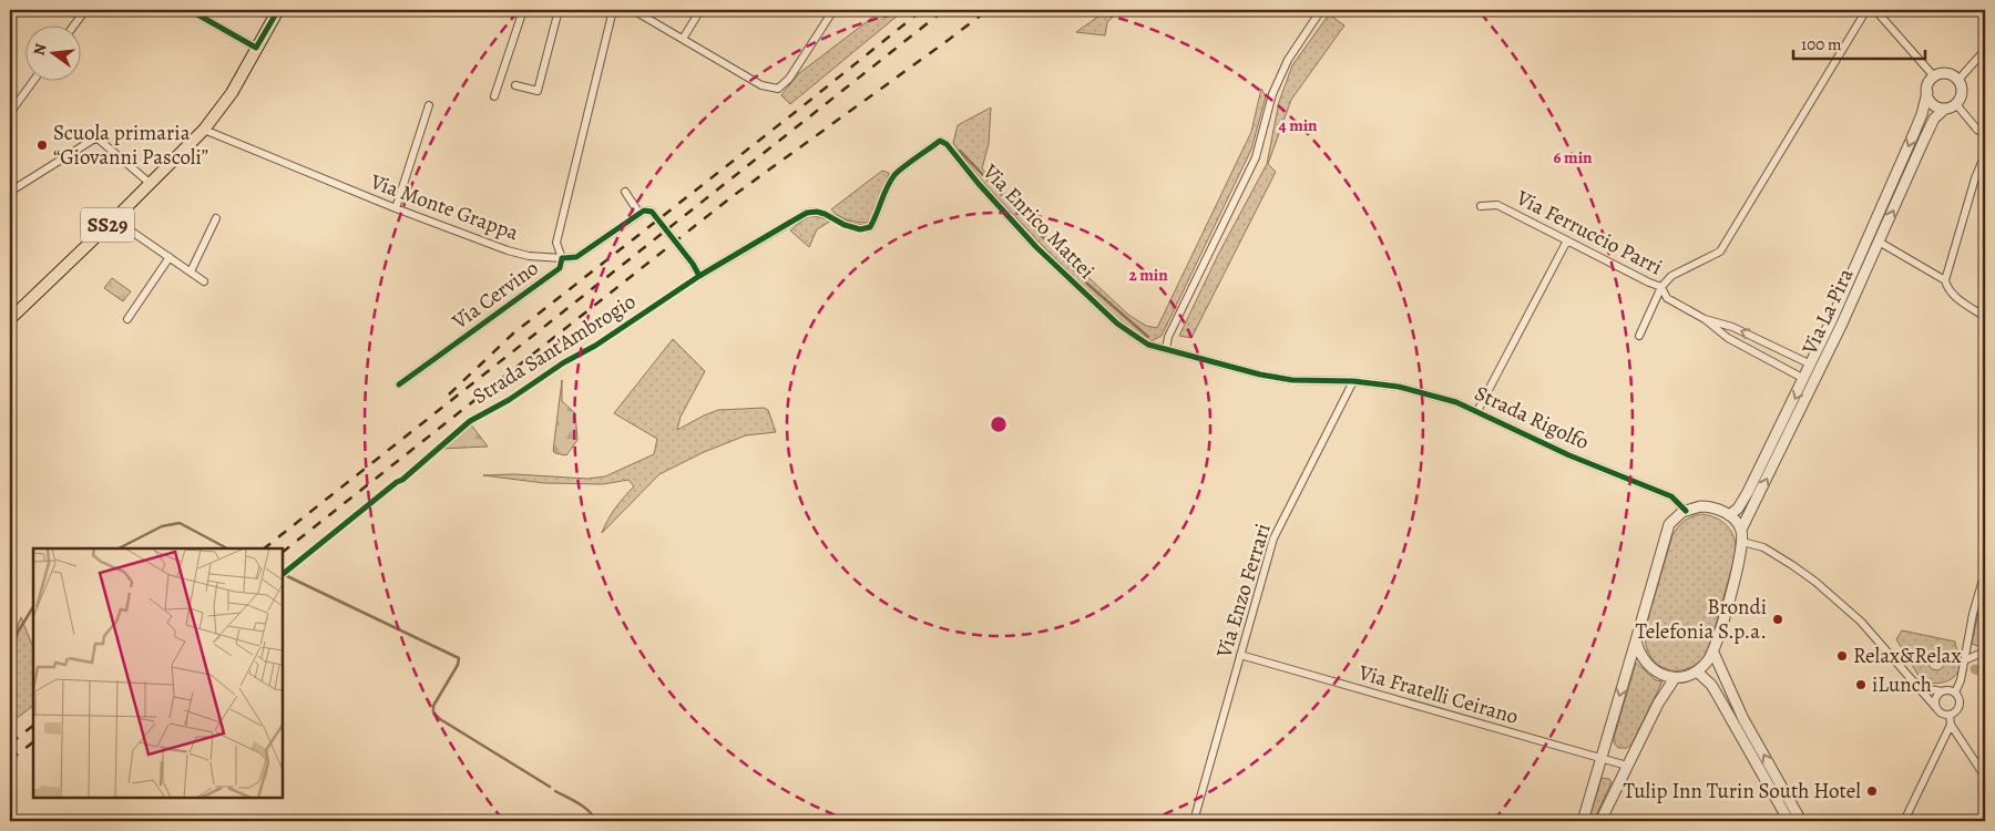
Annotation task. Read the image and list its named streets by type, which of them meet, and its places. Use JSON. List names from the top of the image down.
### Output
{
  "streets": {
    "main road": ["SS29"],
    "street": [
      "Via Monte Grappa",
      "Via Enrico Mattei",
      "Via Ferruccio Parri",
      "Via Cervino",
      "Via La Pira",
      "Strada Rigolfo",
      "Via Enzo Ferrari",
      "Via Fratelli Ceirano"
    ],
    "cycle path": ["Strada Sant'Ambrogio"]
  },
  "crossings": [
    ["Via Monte Grappa", "SS29"],
    ["Via Monte Grappa", "Via Cervino"],
    ["Via Enrico Mattei", "Via Cervino"],
    ["Via Enrico Mattei", "Strada Rigolfo"],
    ["Via Enrico Mattei", "Via Enzo Ferrari"],
    ["Strada Rigolfo", "Via Enzo Ferrari"],
    ["Via Enzo Ferrari", "Via Fratelli Ceirano"]
  ],
  "places": [
    "Scuola primaria “Giovanni Pascoli”",
    "Brondi Telefonia S.p.a.",
    "Relax&Relax",
    "iLunch",
    "Tulip Inn Turin South Hotel"
  ],
  "scale_bar": "100 m",
  "north": "left",
  "rings": ["4 min", "6 min", "2 min"]
}
